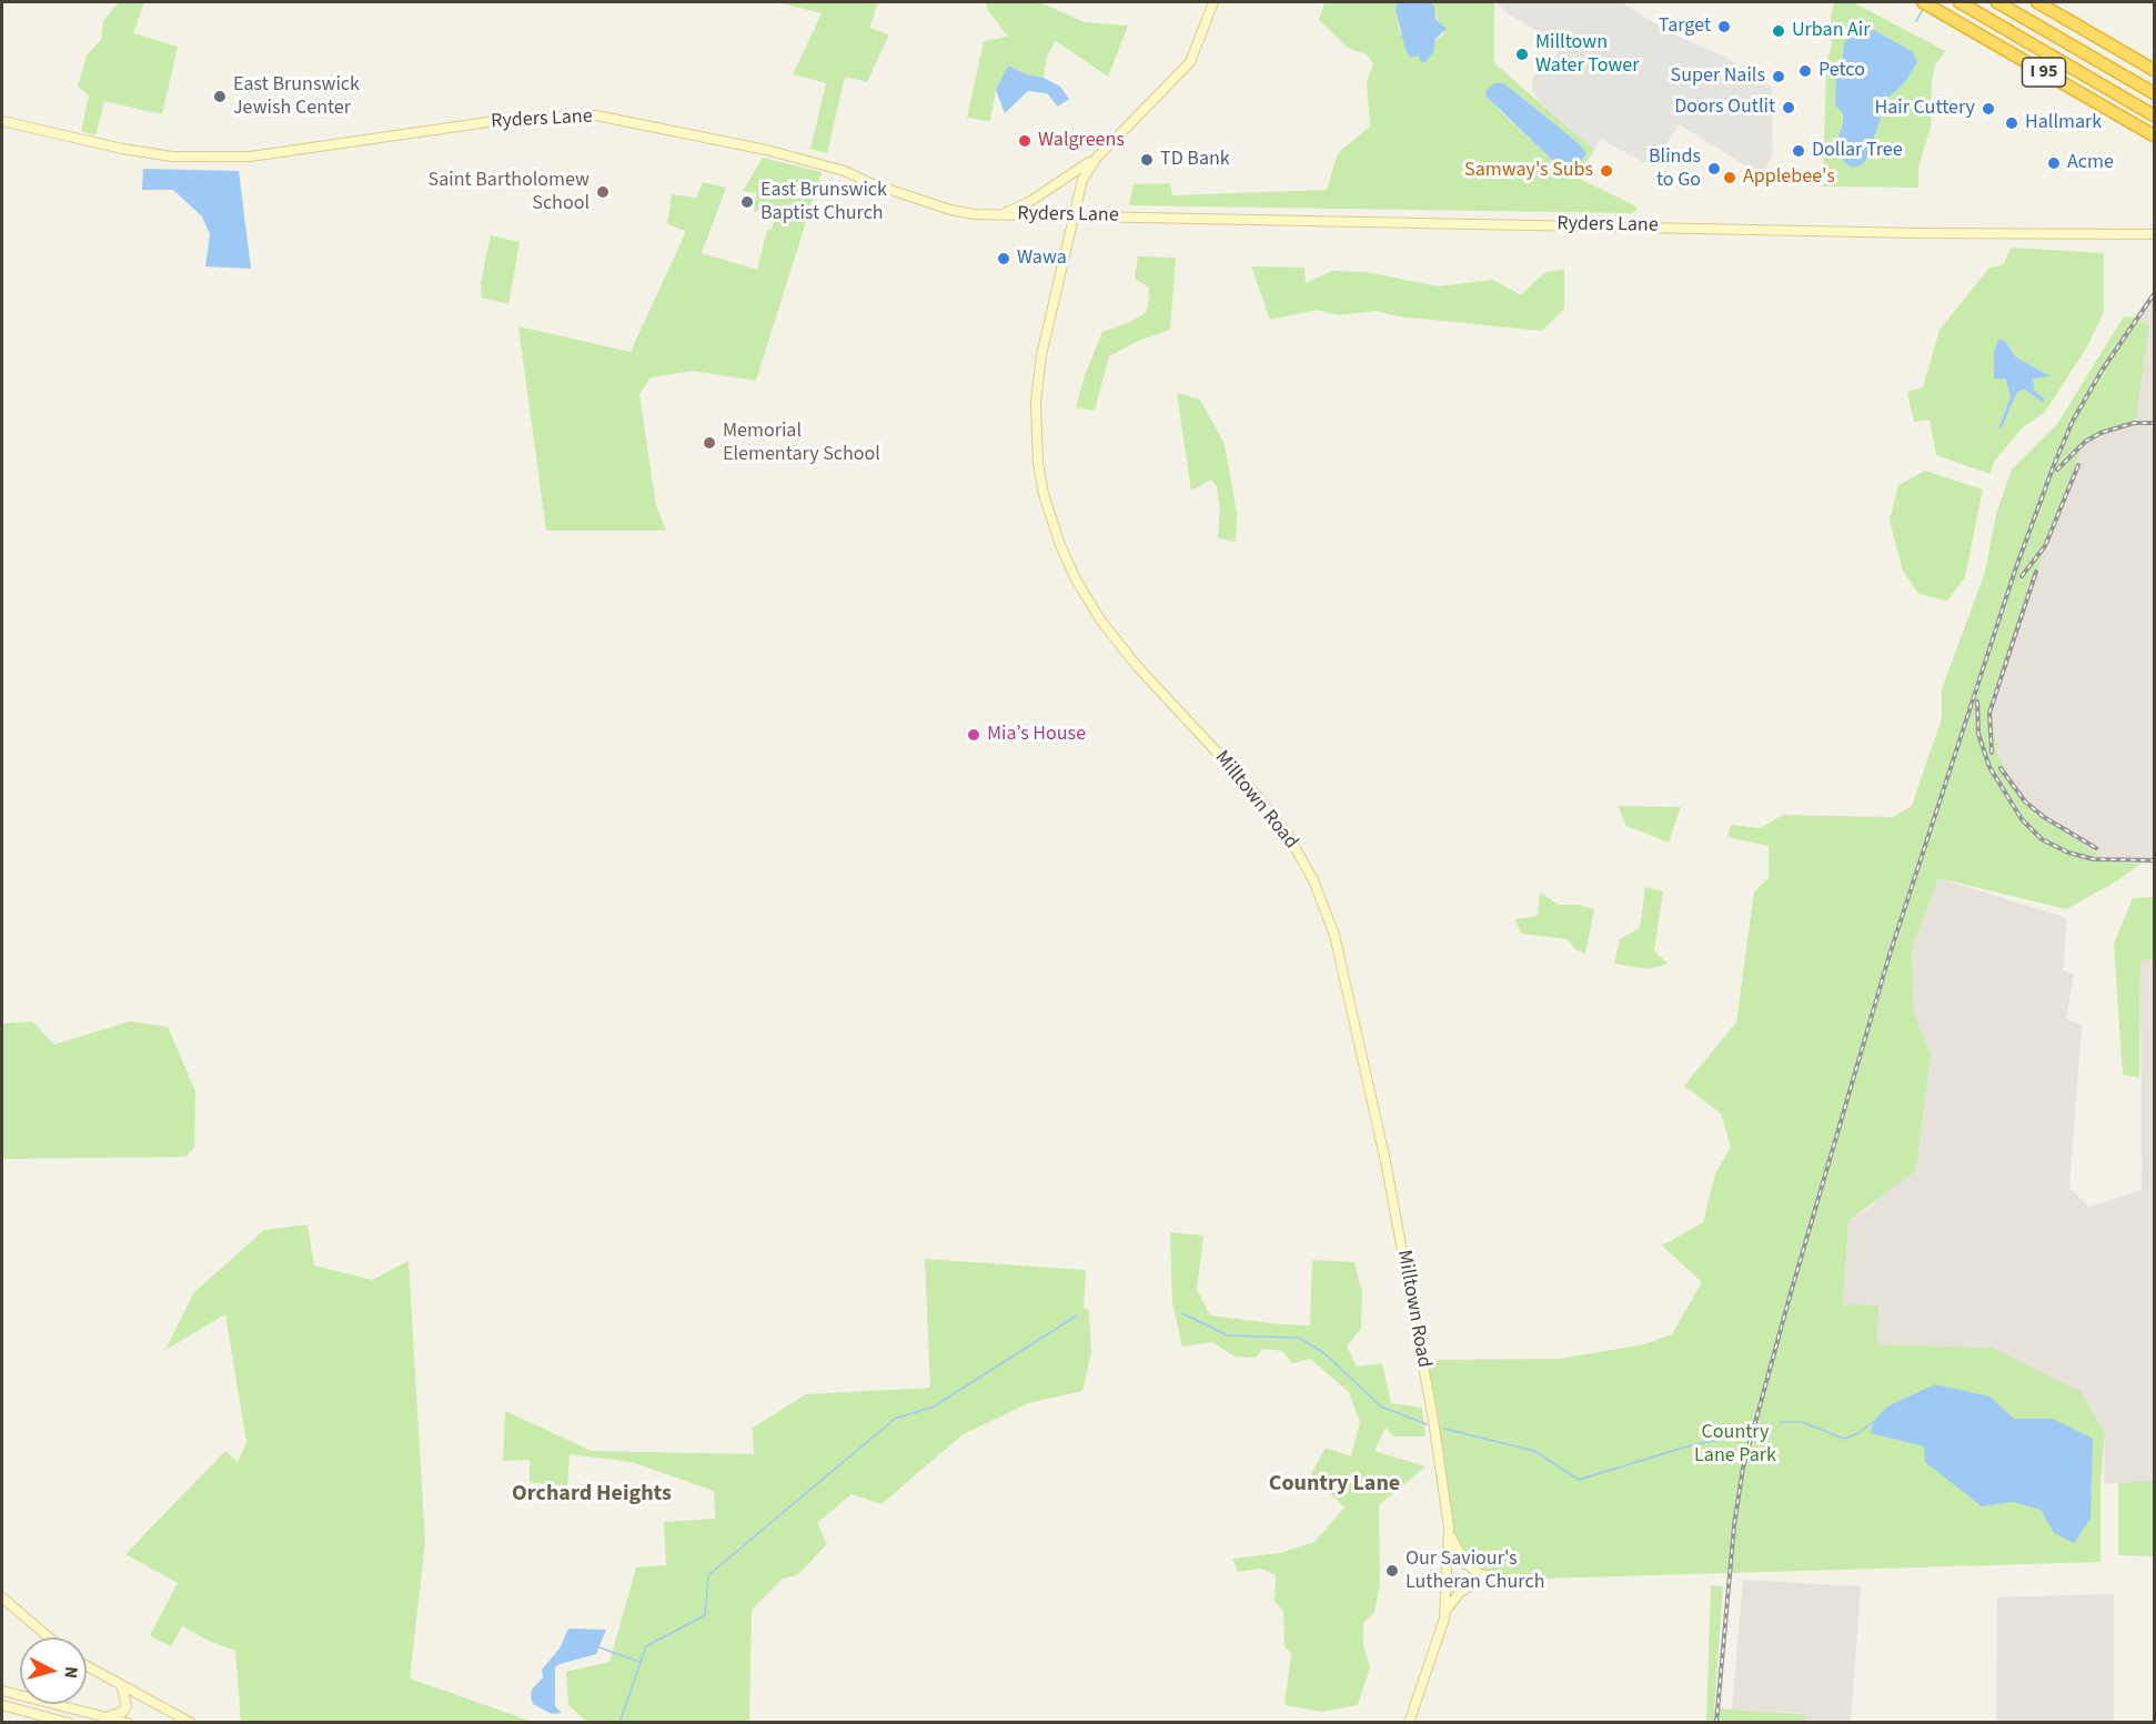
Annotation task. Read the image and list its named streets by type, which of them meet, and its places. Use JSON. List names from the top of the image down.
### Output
{
  "streets": {
    "highway": ["I 95"],
    "main road": ["Ryders Lane", "Milltown Road"]
  },
  "crossings": [
    ["Ryders Lane", "Milltown Road"]
  ],
  "districts": ["Country Lane", "Orchard Heights"],
  "parks": ["Country Lane Park"],
  "places": [
    "Target",
    "Urban Air",
    "Milltown Water Tower",
    "Petco",
    "Super Nails",
    "East Brunswick Jewish Center",
    "Doors Outlit",
    "Hair Cuttery",
    "Hallmark",
    "Walgreens",
    "Dollar Tree",
    "TD Bank",
    "Acme",
    "Blinds to Go",
    "Samway's Subs",
    "Applebee's",
    "Saint Bartholomew School",
    "East Brunswick Baptist Church",
    "Wawa",
    "Memorial Elementary School",
    "Mia’s House",
    "Our Saviour's Lutheran Church"
  ],
  "north": "right"
}
